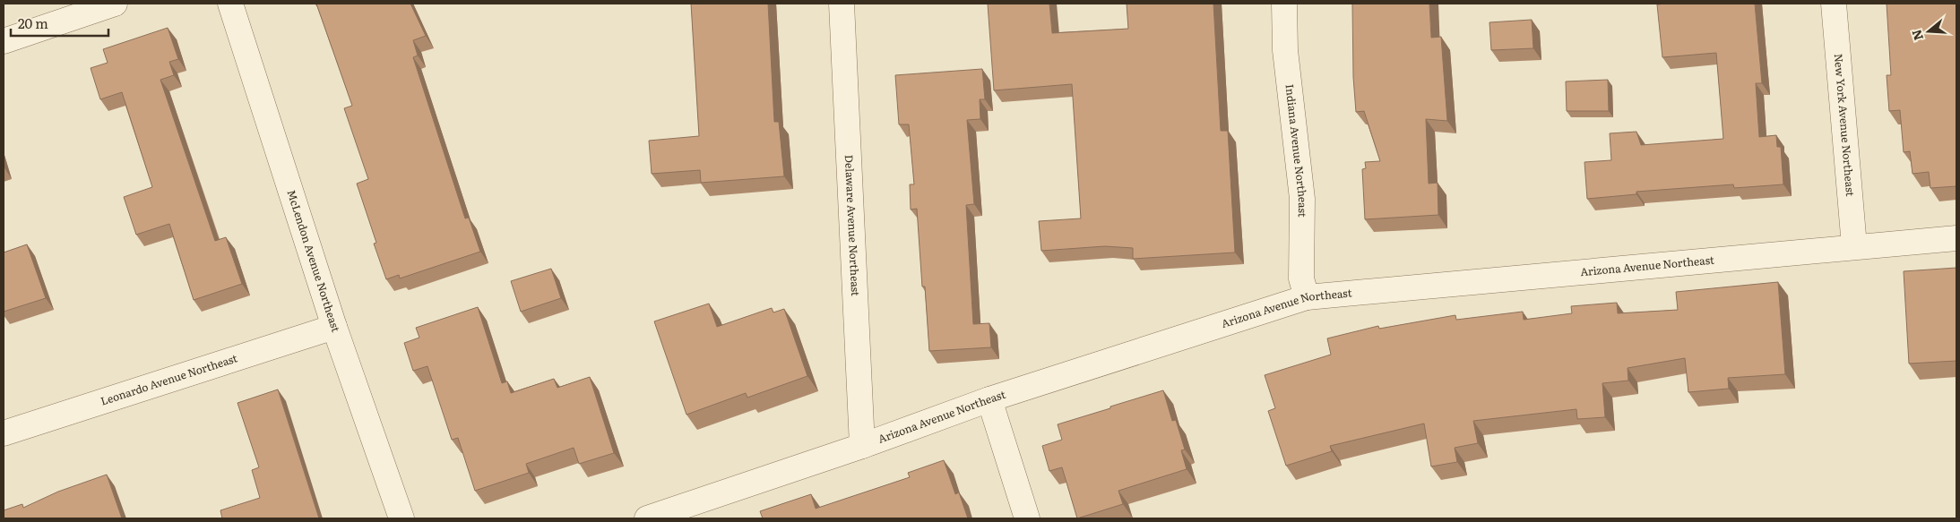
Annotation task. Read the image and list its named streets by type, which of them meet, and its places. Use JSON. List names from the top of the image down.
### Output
{
  "streets": {
    "street": [
      "New York Avenue Northeast",
      "Indiana Avenue Northeast",
      "Delaware Avenue Northeast",
      "McLendon Avenue Northeast",
      "Arizona Avenue Northeast",
      "Leonardo Avenue Northeast"
    ]
  },
  "crossings": [
    ["New York Avenue Northeast", "Arizona Avenue Northeast"],
    ["Indiana Avenue Northeast", "Arizona Avenue Northeast"],
    ["Delaware Avenue Northeast", "Arizona Avenue Northeast"],
    ["McLendon Avenue Northeast", "Leonardo Avenue Northeast"]
  ],
  "scale_bar": "20 m",
  "north": "left"
}
